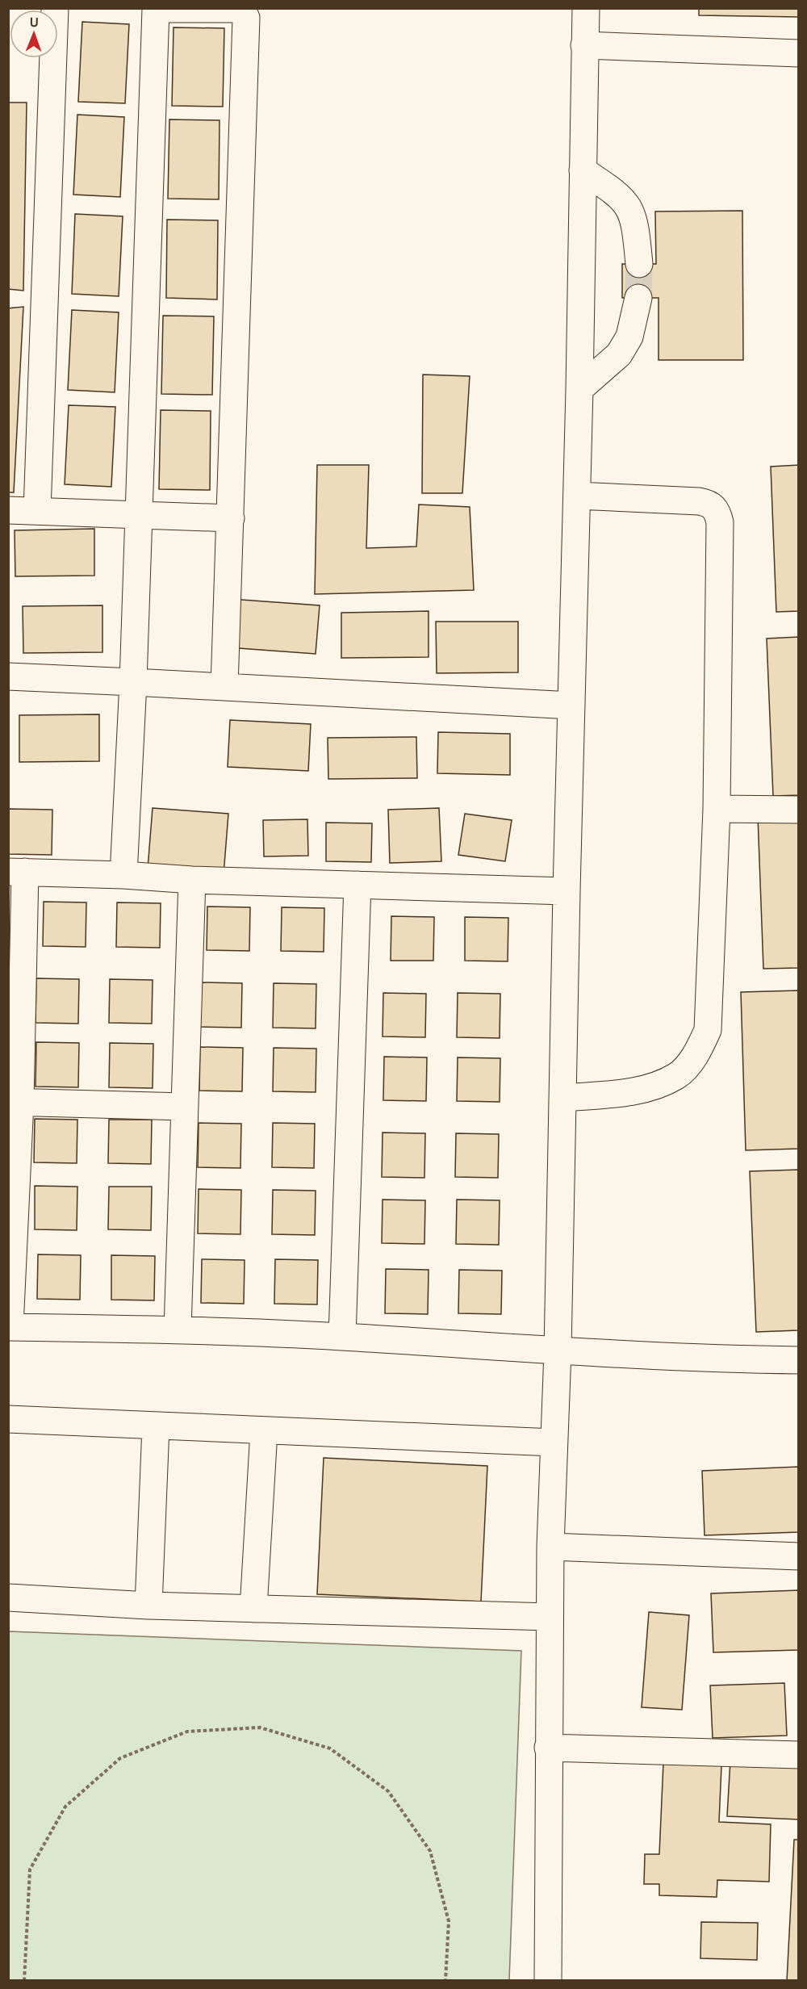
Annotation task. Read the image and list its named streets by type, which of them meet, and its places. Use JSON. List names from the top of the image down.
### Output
{
  "north": "top"
}
